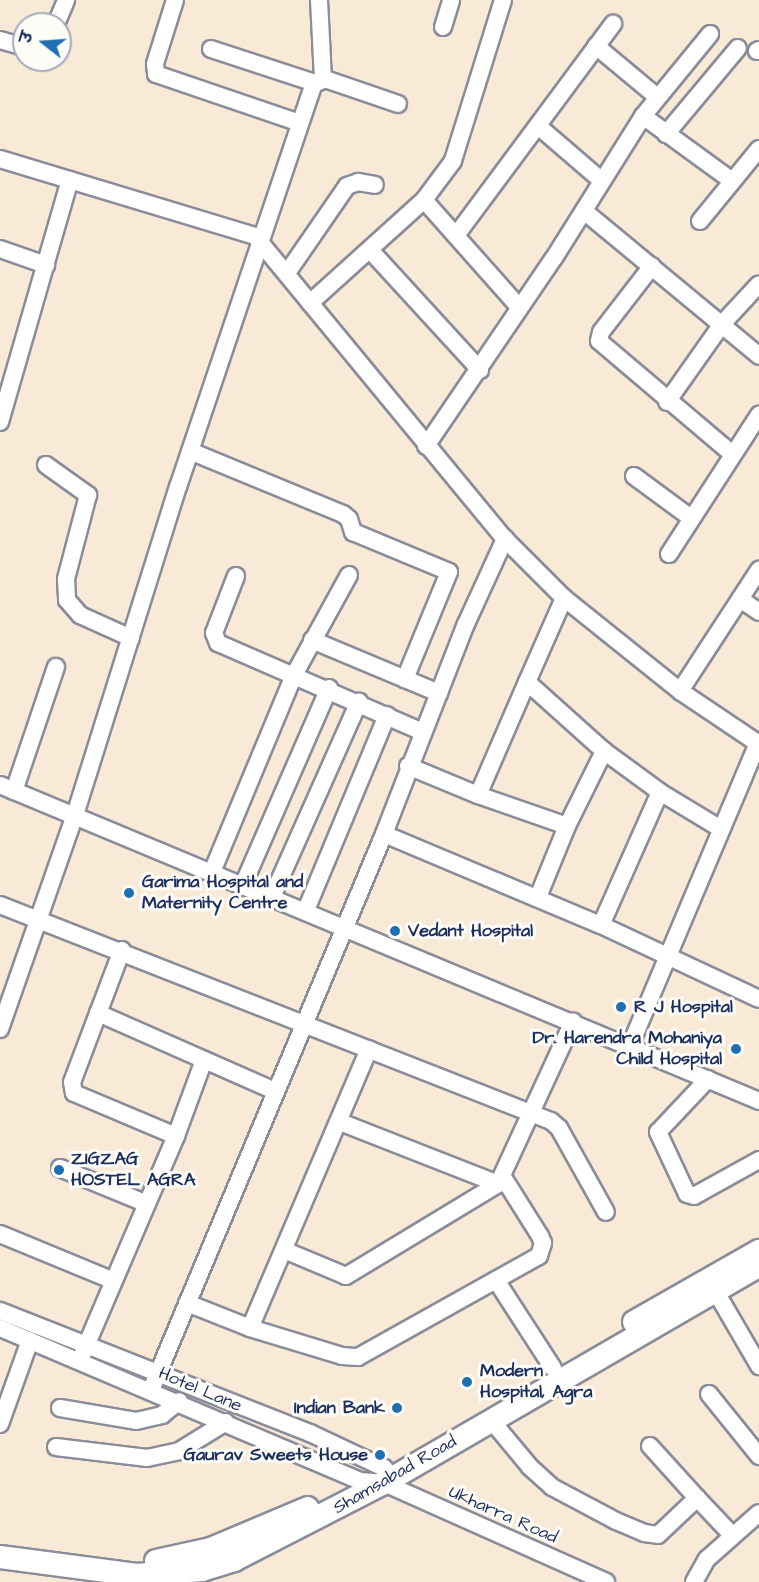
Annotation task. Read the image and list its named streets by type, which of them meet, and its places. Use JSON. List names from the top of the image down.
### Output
{
  "streets": {
    "main road": ["Shamsabad Road"],
    "street": ["Hotel Lane", "Ukharra Road"]
  },
  "crossings": [
    ["Hotel Lane", "Shamsabad Road"],
    ["Hotel Lane", "Ukharra Road"],
    ["Shamsabad Road", "Ukharra Road"]
  ],
  "places": [
    "Garima Hospital and Maternity Centre",
    "Vedant Hospital",
    "R J Hospital",
    "Dr. Harendra Mohaniya Child Hospital",
    "ZIGZAG HOSTEL AGRA",
    "Modern Hospital, Agra",
    "Indian Bank",
    "Gaurav Sweets House"
  ],
  "north": "left"
}
